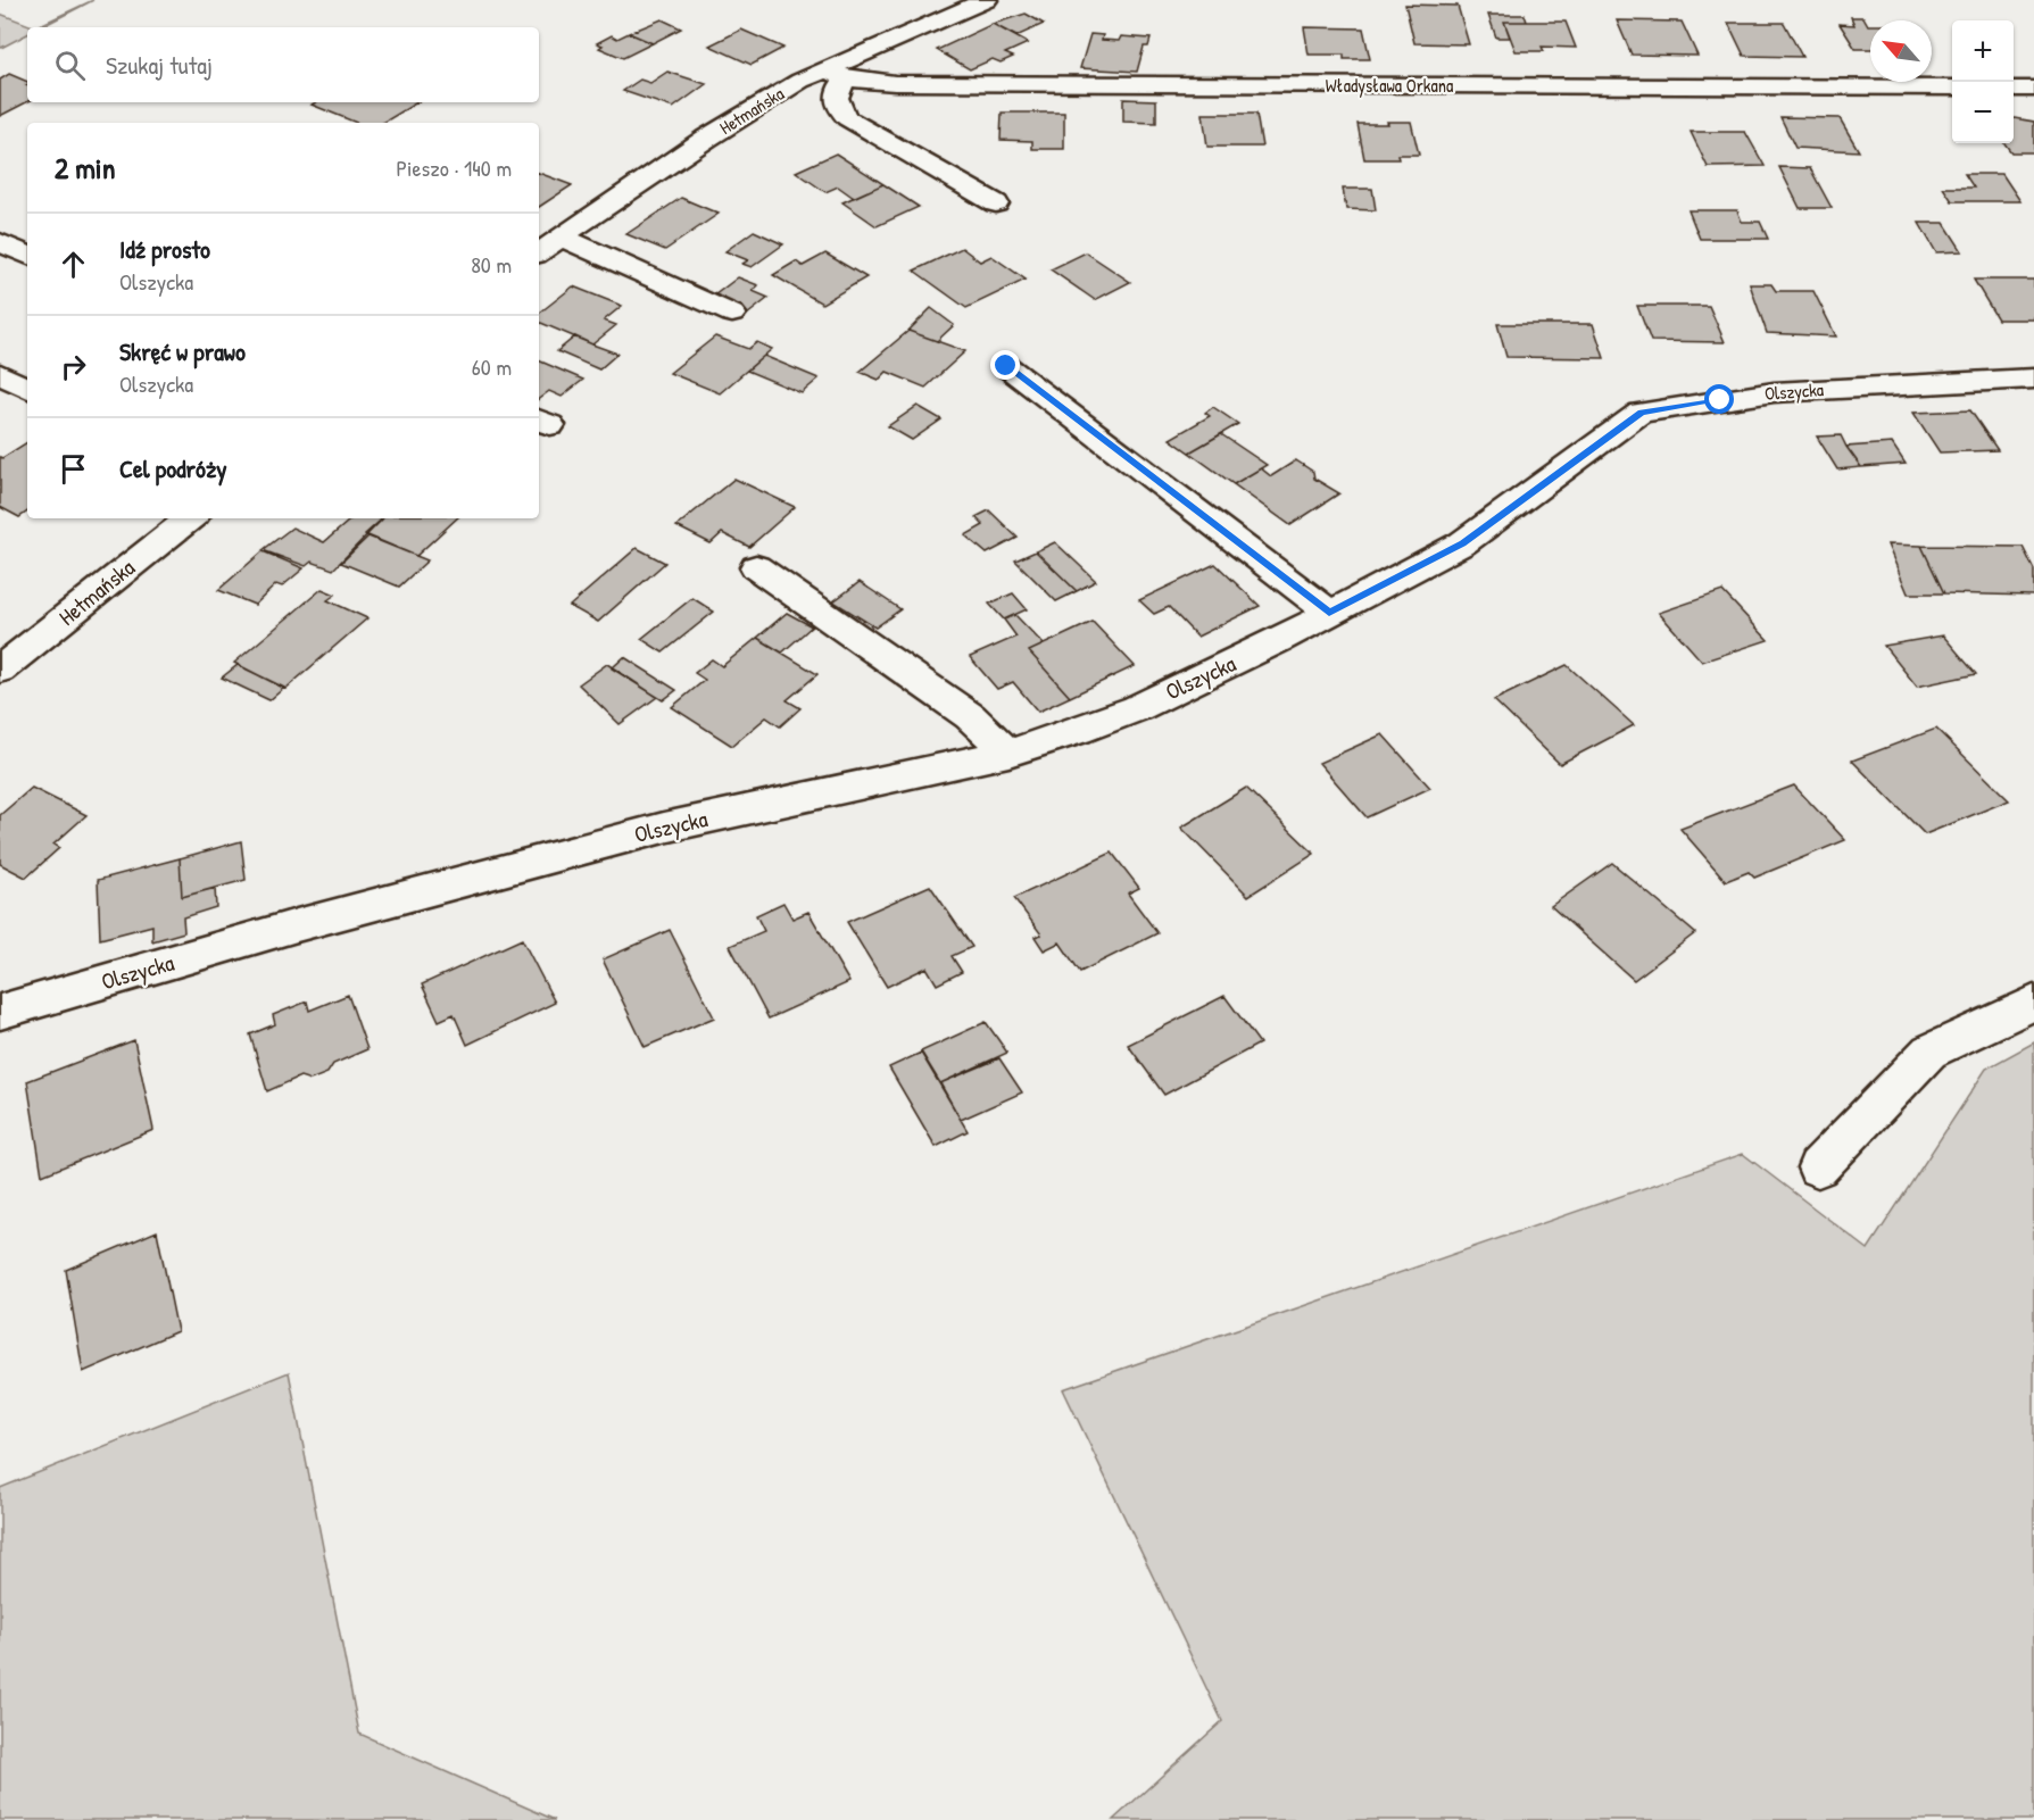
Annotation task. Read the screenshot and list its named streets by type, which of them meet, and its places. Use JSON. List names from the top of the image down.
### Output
{
  "streets": {
    "street": ["Władysława Orkana", "Hetmańska", "Olszycka"]
  },
  "crossings": [
    ["Władysława Orkana", "Hetmańska"]
  ],
  "north": "top left",
  "page": {
    "map_buttons": ["+", "−"],
    "search": "Szukaj tutaj",
    "heading": ["2 min", "Pieszo · 140 m"],
    "list": [
      ["Idź prosto", "Olszycka", "80 m"],
      ["Skręć w prawo", "Olszycka", "60 m"],
      "Cel podróży"
    ]
  }
}
